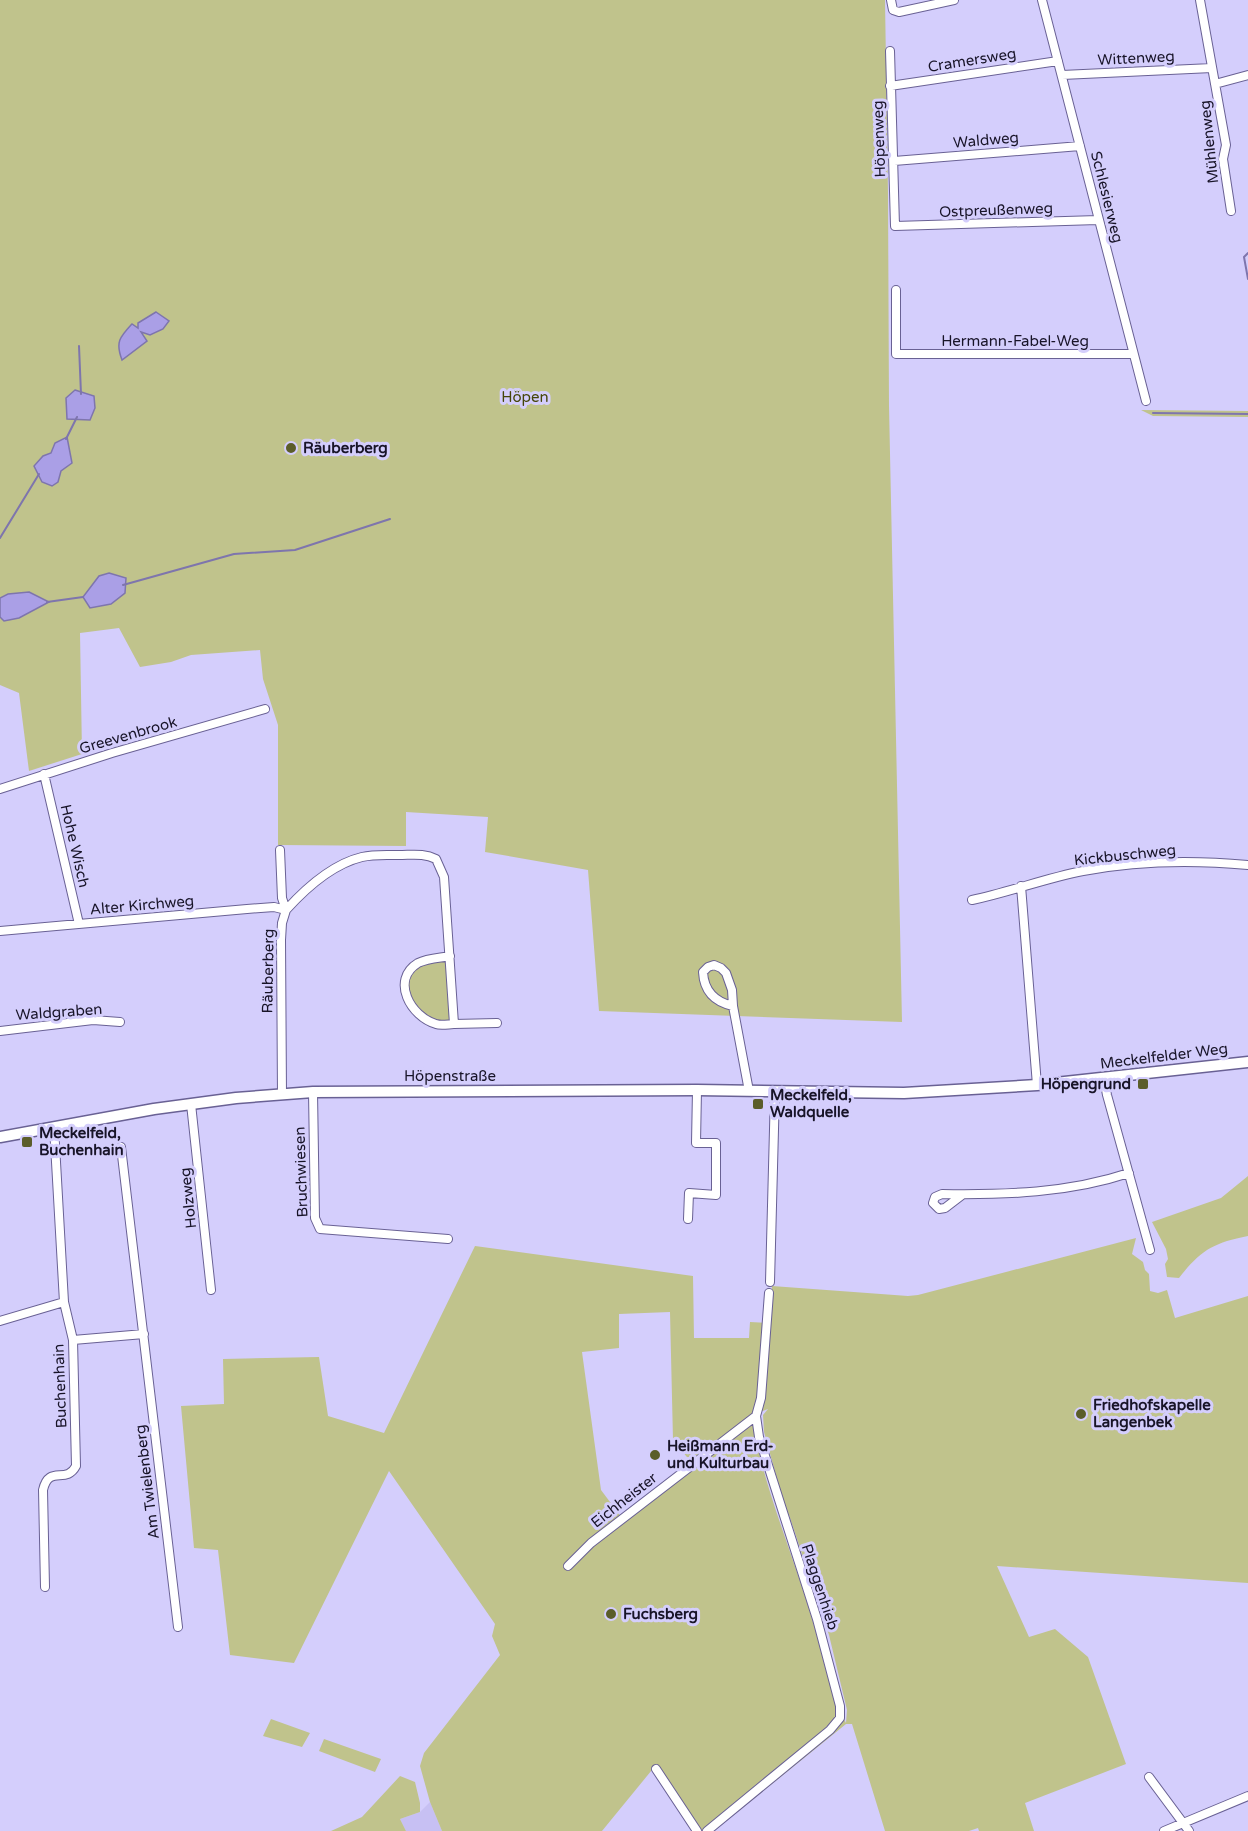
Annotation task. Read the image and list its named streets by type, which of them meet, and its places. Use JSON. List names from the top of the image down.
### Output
{
  "streets": {
    "main road": ["Meckelfelder Weg", "Höpenstraße"],
    "street": [
      "Wittenweg",
      "Cramersweg",
      "Höpenweg",
      "Waldweg",
      "Mühlenweg",
      "Schlesierweg",
      "Ostpreußenweg",
      "Hermann-Fabel-Weg",
      "Greevenbrook",
      "Hohe Wisch",
      "Kickbuschweg",
      "Alter Kirchweg",
      "Räuberberg",
      "Waldgraben",
      "Bruchwiesen",
      "Holzweg",
      "Buchenhain",
      "Am Twielenberg",
      "Eichheister",
      "Plaggenhieb"
    ]
  },
  "crossings": [
    ["Wittenweg", "Mühlenweg"],
    ["Wittenweg", "Schlesierweg"],
    ["Cramersweg", "Höpenweg"],
    ["Cramersweg", "Schlesierweg"],
    ["Höpenweg", "Waldweg"],
    ["Höpenweg", "Ostpreußenweg"],
    ["Waldweg", "Schlesierweg"],
    ["Schlesierweg", "Ostpreußenweg"],
    ["Schlesierweg", "Hermann-Fabel-Weg"],
    ["Greevenbrook", "Hohe Wisch"],
    ["Hohe Wisch", "Alter Kirchweg"],
    ["Alter Kirchweg", "Räuberberg"],
    ["Räuberberg", "Höpenstraße"],
    ["Meckelfelder Weg", "Höpenstraße"],
    ["Höpenstraße", "Bruchwiesen"],
    ["Höpenstraße", "Holzweg"],
    ["Höpenstraße", "Buchenhain"],
    ["Eichheister", "Plaggenhieb"]
  ],
  "parks": ["Höpen"],
  "places": {
    "other": [
      "Räuberberg",
      "Friedhofskapelle Langenbek",
      "Heißmann Erd- und Kulturbau",
      "Fuchsberg"
    ],
    "transit": ["Höpengrund", "Meckelfeld, Waldquelle", "Meckelfeld, Buchenhain"]
  }
}
